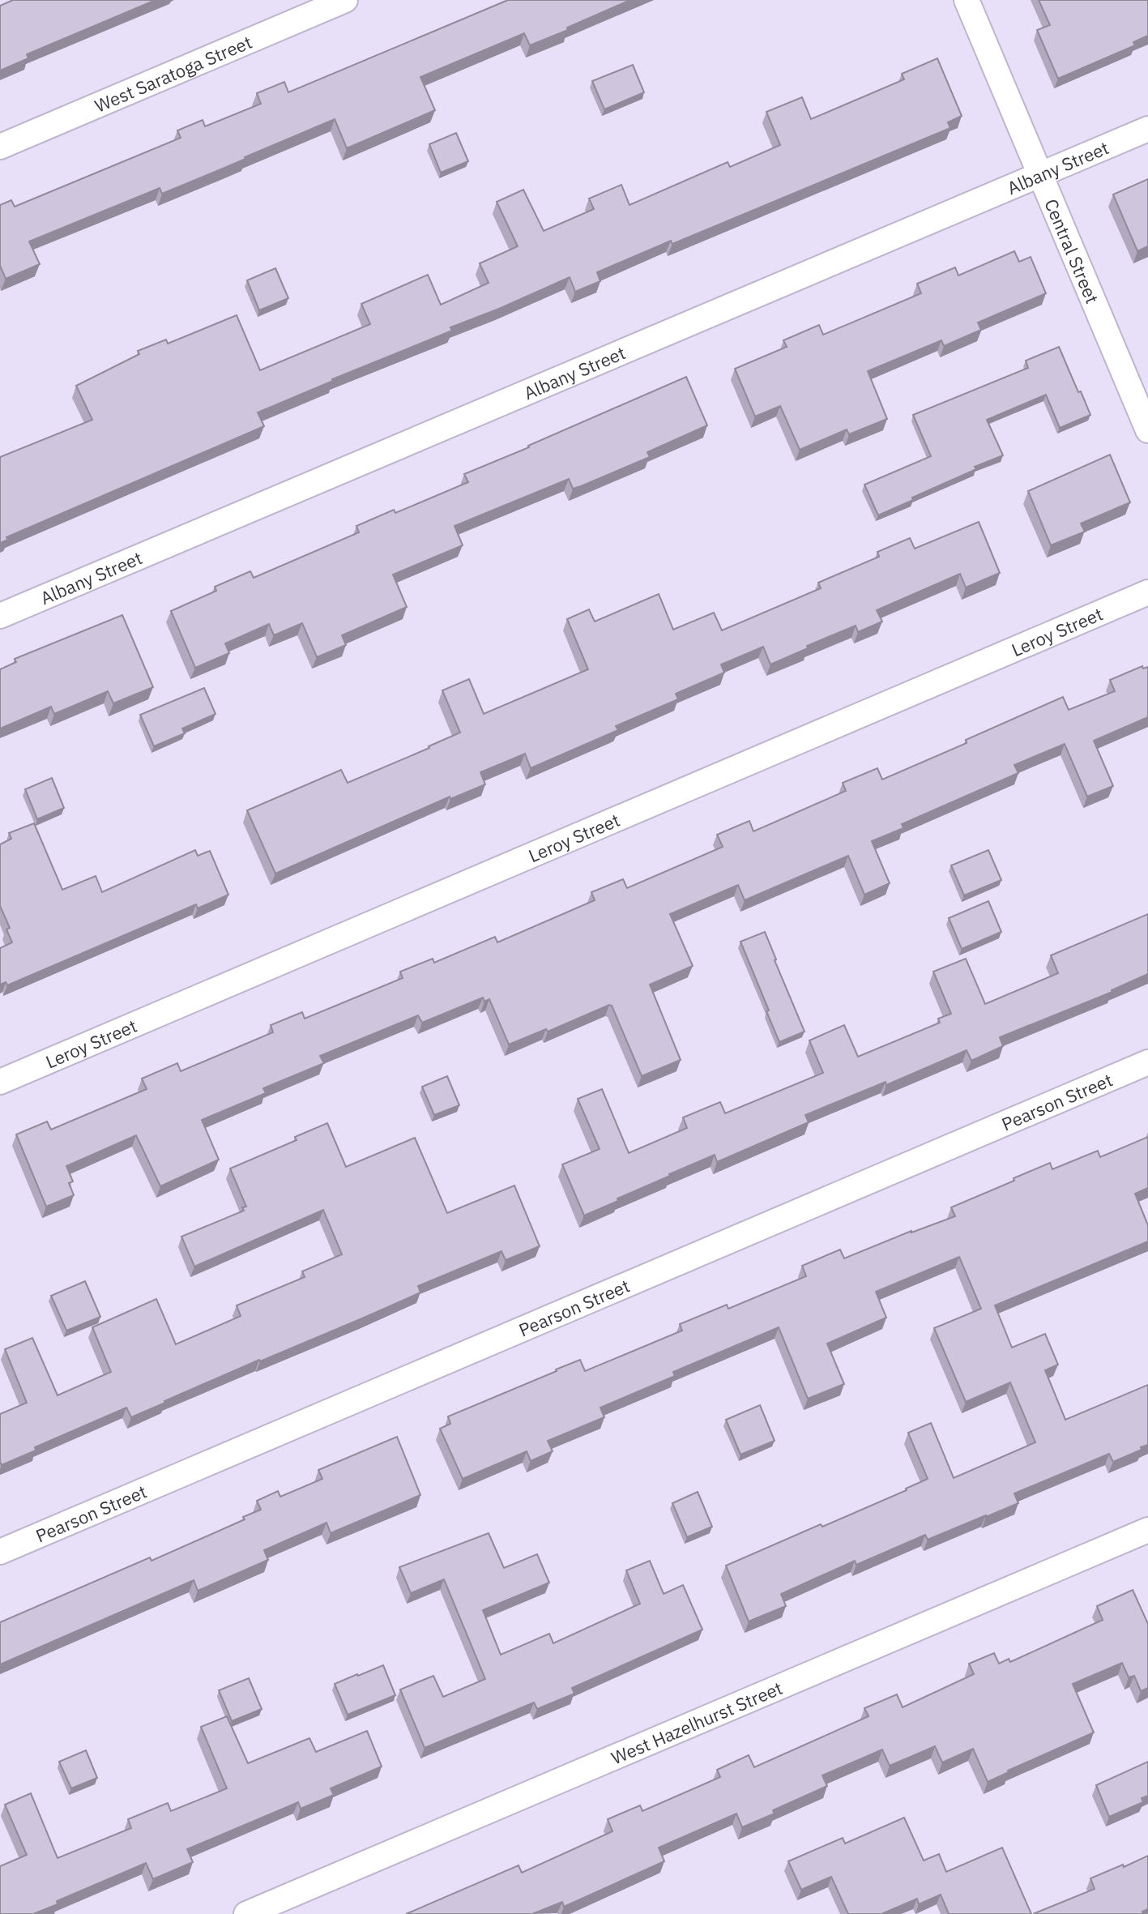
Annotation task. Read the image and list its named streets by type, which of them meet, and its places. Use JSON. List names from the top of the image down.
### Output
{
  "streets": {
    "street": [
      "West Saratoga Street",
      "Albany Street",
      "Central Street",
      "Leroy Street",
      "Pearson Street",
      "West Hazelhurst Street"
    ]
  },
  "crossings": [
    ["Albany Street", "Central Street"]
  ]
}
